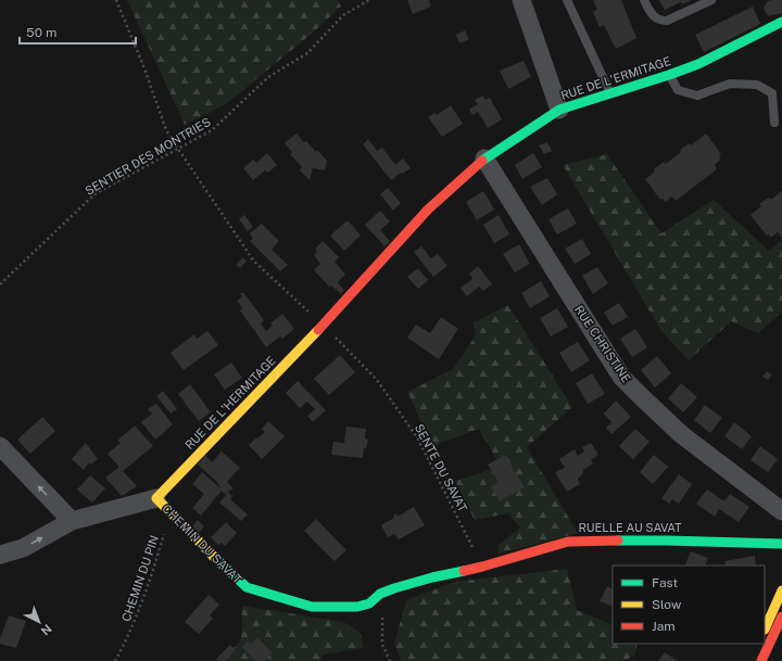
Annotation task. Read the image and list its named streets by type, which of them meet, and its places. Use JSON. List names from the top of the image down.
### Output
{
  "streets": {
    "street": [
      "RUE DE L'ERMITAGE",
      "RUE CHRISTINE",
      "RUE DE L'HERMITAGE",
      "RUELLE AU SAVAT",
      "CHEMIN DU SAVAT"
    ],
    "path": ["SENTIER DES MONTRIES", "SENTE DU SAVAT", "CHEMIN DU PIN"]
  },
  "crossings": [
    ["RUE DE L'ERMITAGE", "RUE CHRISTINE"],
    ["RUE DE L'ERMITAGE", "RUE DE L'HERMITAGE"],
    ["RUE DE L'ERMITAGE", "SENTE DU SAVAT"],
    ["SENTIER DES MONTRIES", "SENTE DU SAVAT"],
    ["RUE DE L'HERMITAGE", "SENTE DU SAVAT"],
    ["RUE DE L'HERMITAGE", "CHEMIN DU SAVAT"],
    ["SENTE DU SAVAT", "RUELLE AU SAVAT"],
    ["SENTE DU SAVAT", "CHEMIN DU SAVAT"],
    ["RUELLE AU SAVAT", "CHEMIN DU SAVAT"]
  ],
  "legend": ["Fast", "Slow", "Jam"],
  "scale_bar": "50 m",
  "north": "bottom right"
}
